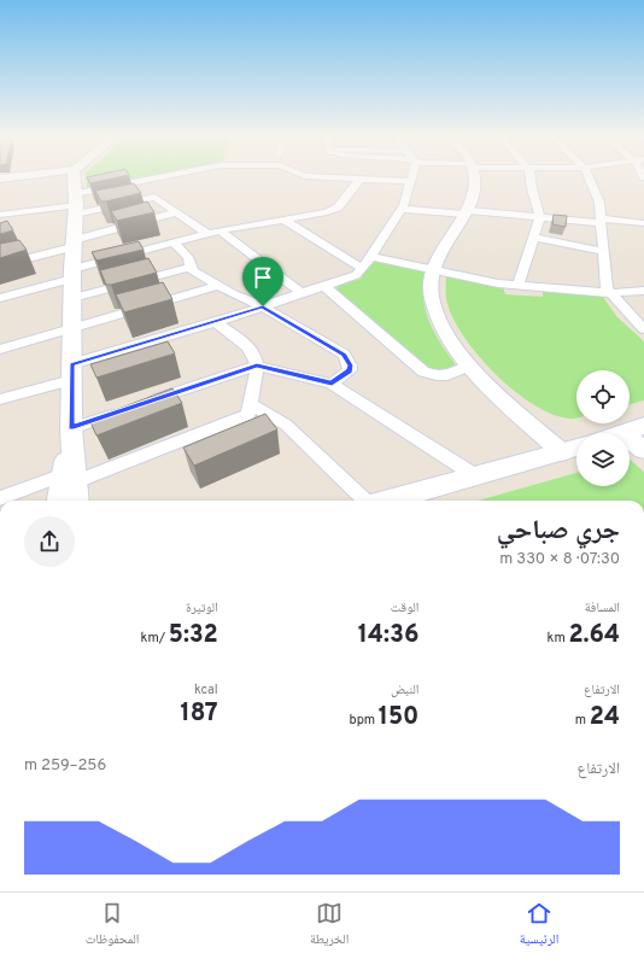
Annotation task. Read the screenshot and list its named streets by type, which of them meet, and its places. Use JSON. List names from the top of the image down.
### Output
{
  "page": {
    "heading": ["جري صباحي", "07:30 · 8 × 330 m"],
    "stats": [
      ["المسافة", "2.64 km"],
      ["الوقت", "14:36"],
      ["الوتيرة", "5:32 /km"],
      ["الارتفاع", "24 m"],
      ["النبض", "150 bpm"],
      ["kcal", "187"]
    ],
    "chart": ["الارتفاع", "256–259 m"],
    "tabs": ["الرئيسية", "الخريطة", "المحفوظات"]
  }
}
